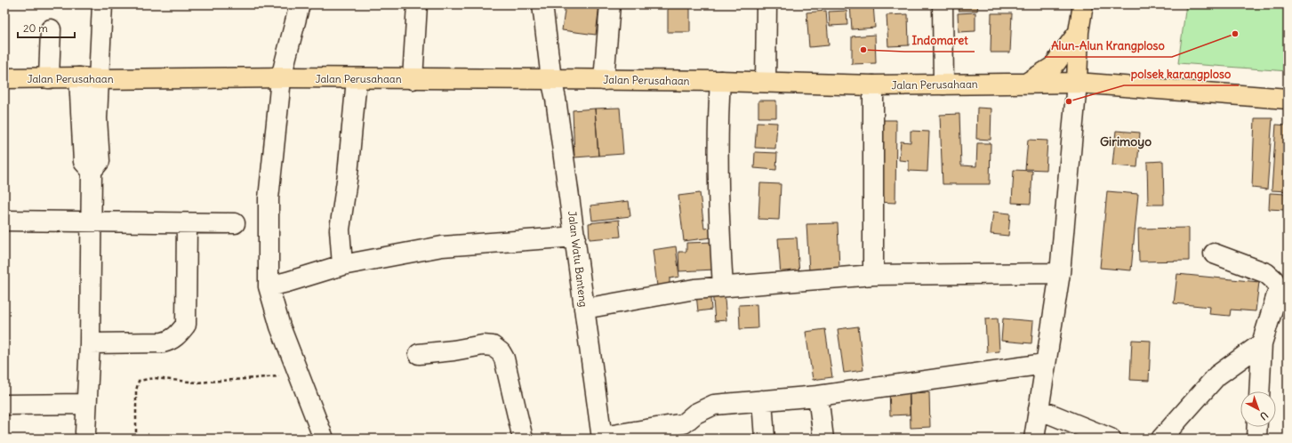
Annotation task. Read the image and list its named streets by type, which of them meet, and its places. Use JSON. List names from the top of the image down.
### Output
{
  "streets": {
    "main road": ["Jalan Perusahaan"],
    "street": ["Jalan Watu Banteng"]
  },
  "crossings": [
    ["Jalan Perusahaan", "Jalan Watu Banteng"]
  ],
  "districts": ["Girimoyo"],
  "places": ["Alun-Alun Krangploso", "Indomaret", "polsek karangploso"],
  "scale_bar": "20 m",
  "north": "bottom right"
}
